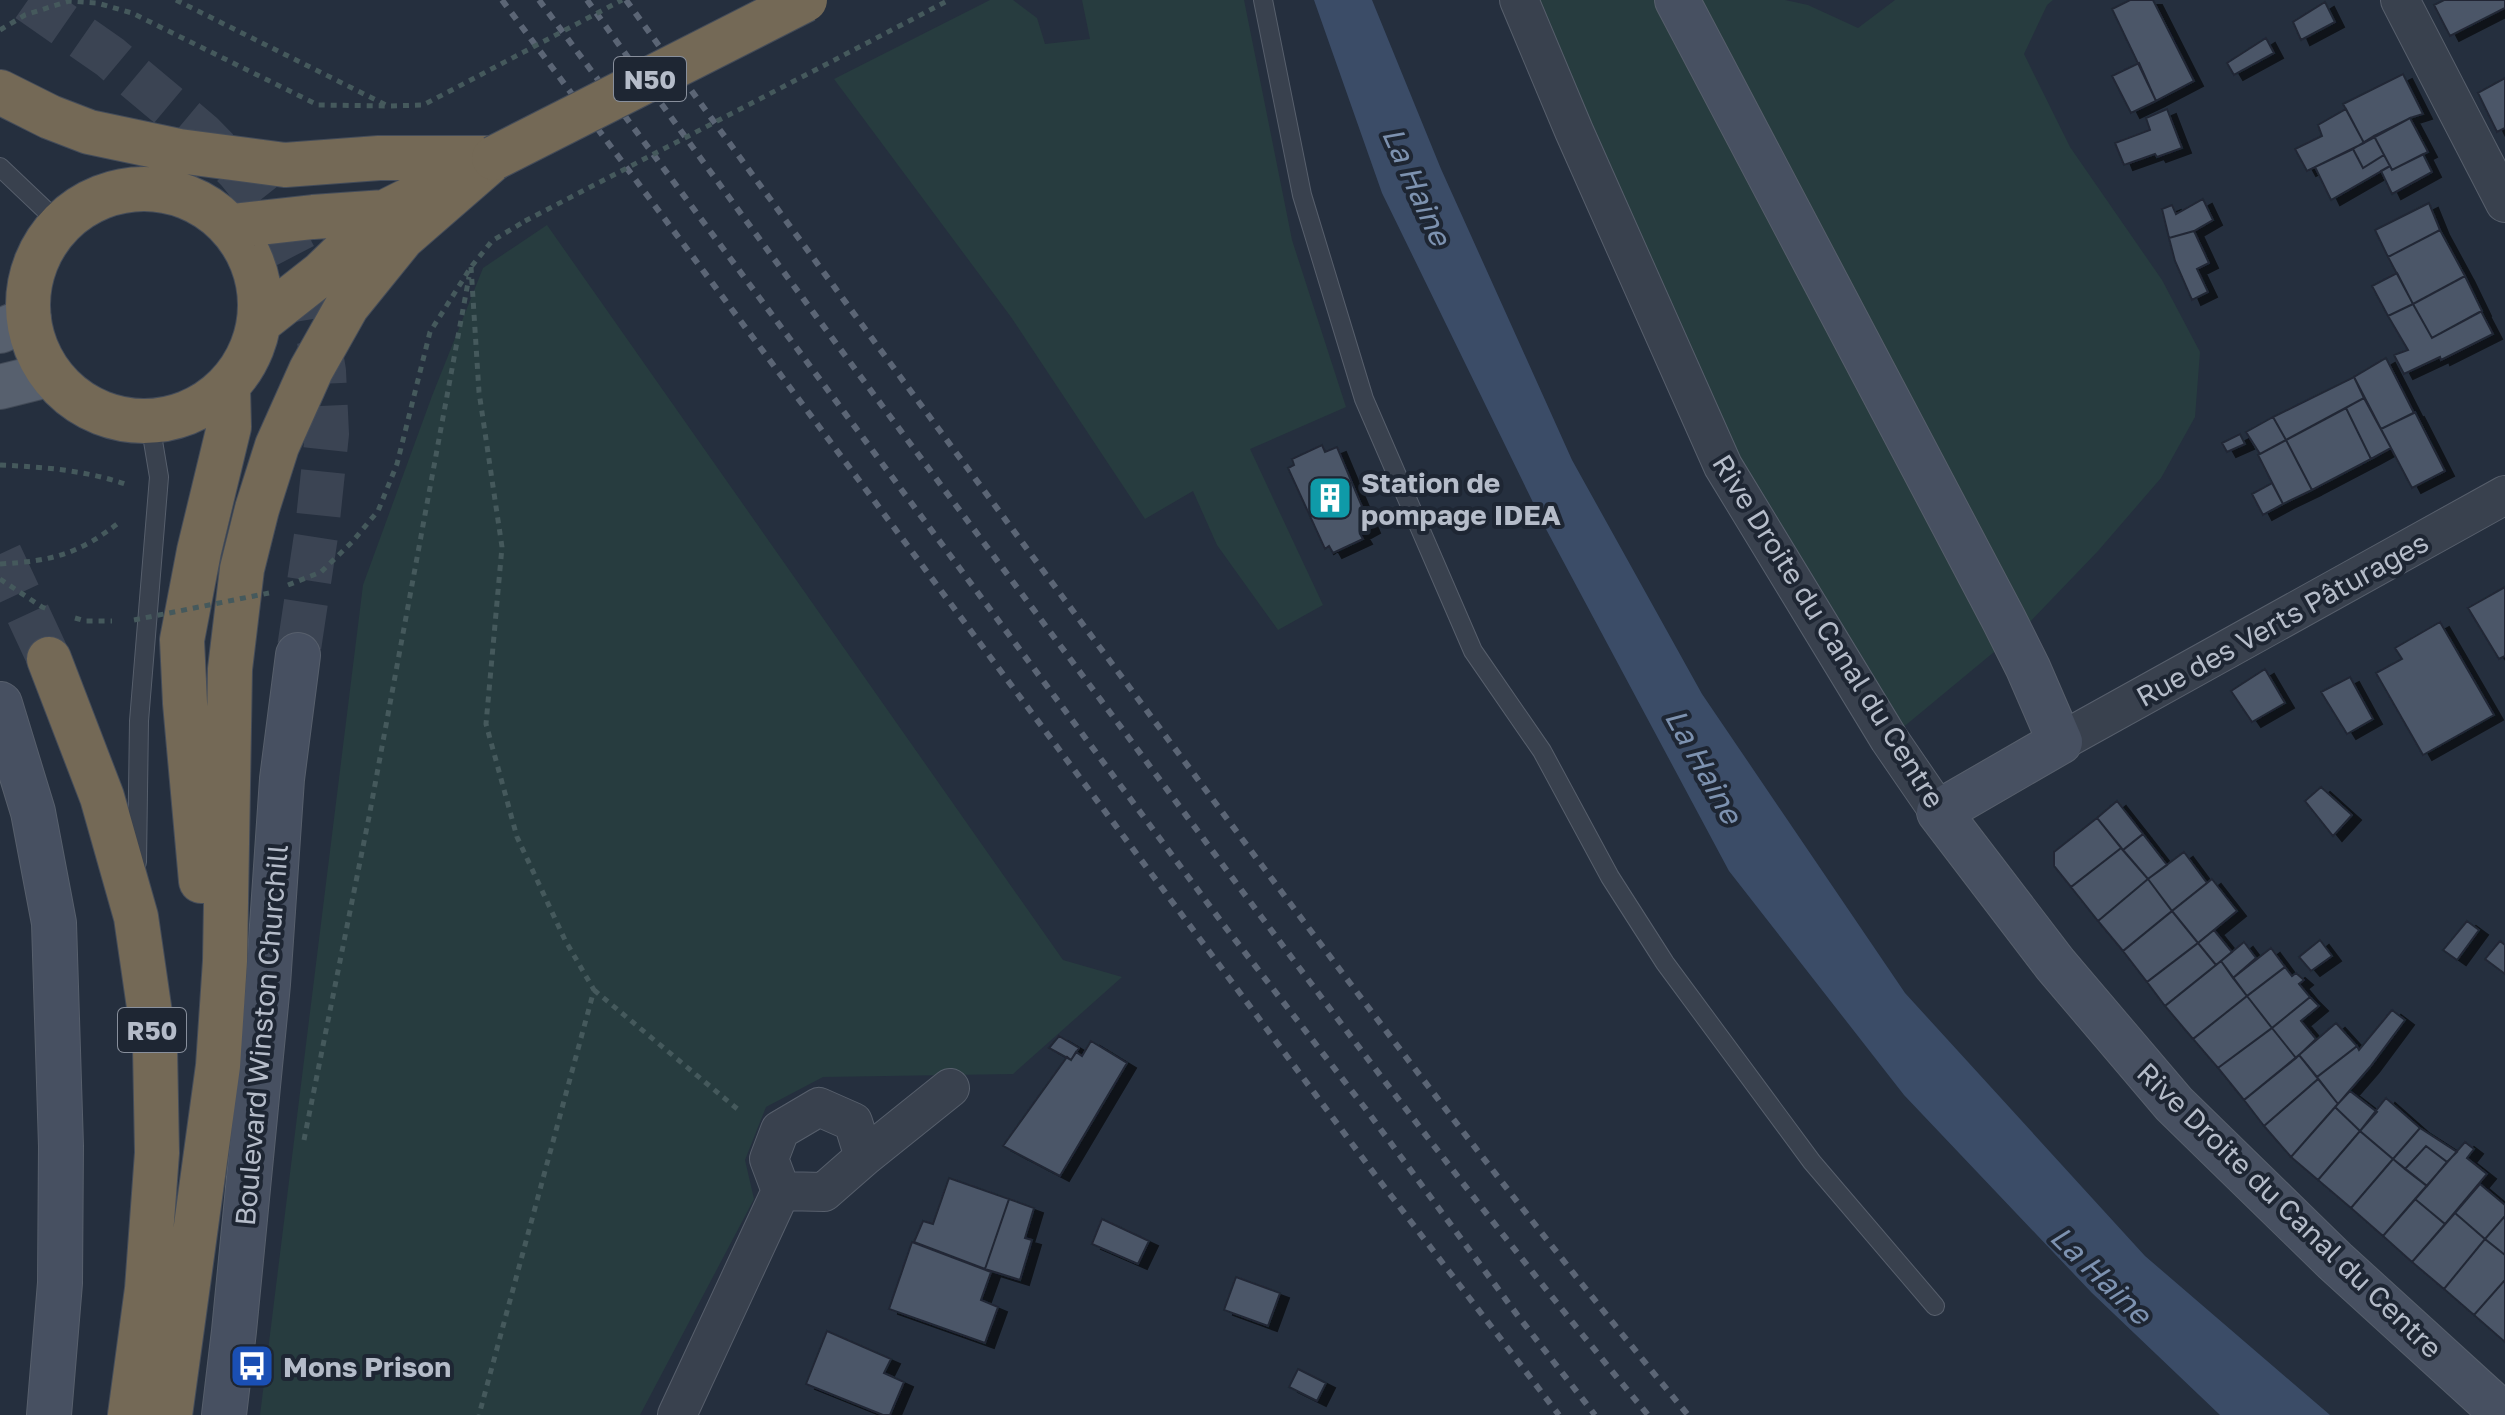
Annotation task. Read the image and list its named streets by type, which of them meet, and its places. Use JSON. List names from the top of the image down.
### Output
{
  "streets": {
    "highway": ["N50", "R50"],
    "street": ["Rue des Verts Pâturages", "Rive Droite du Canal du Centre", "Boulevard Winston Churchill"]
  },
  "water": ["La Haine"],
  "places": {
    "building": ["Station de pompage IDEA"],
    "bus stop": ["Mons Prison"]
  }
}
